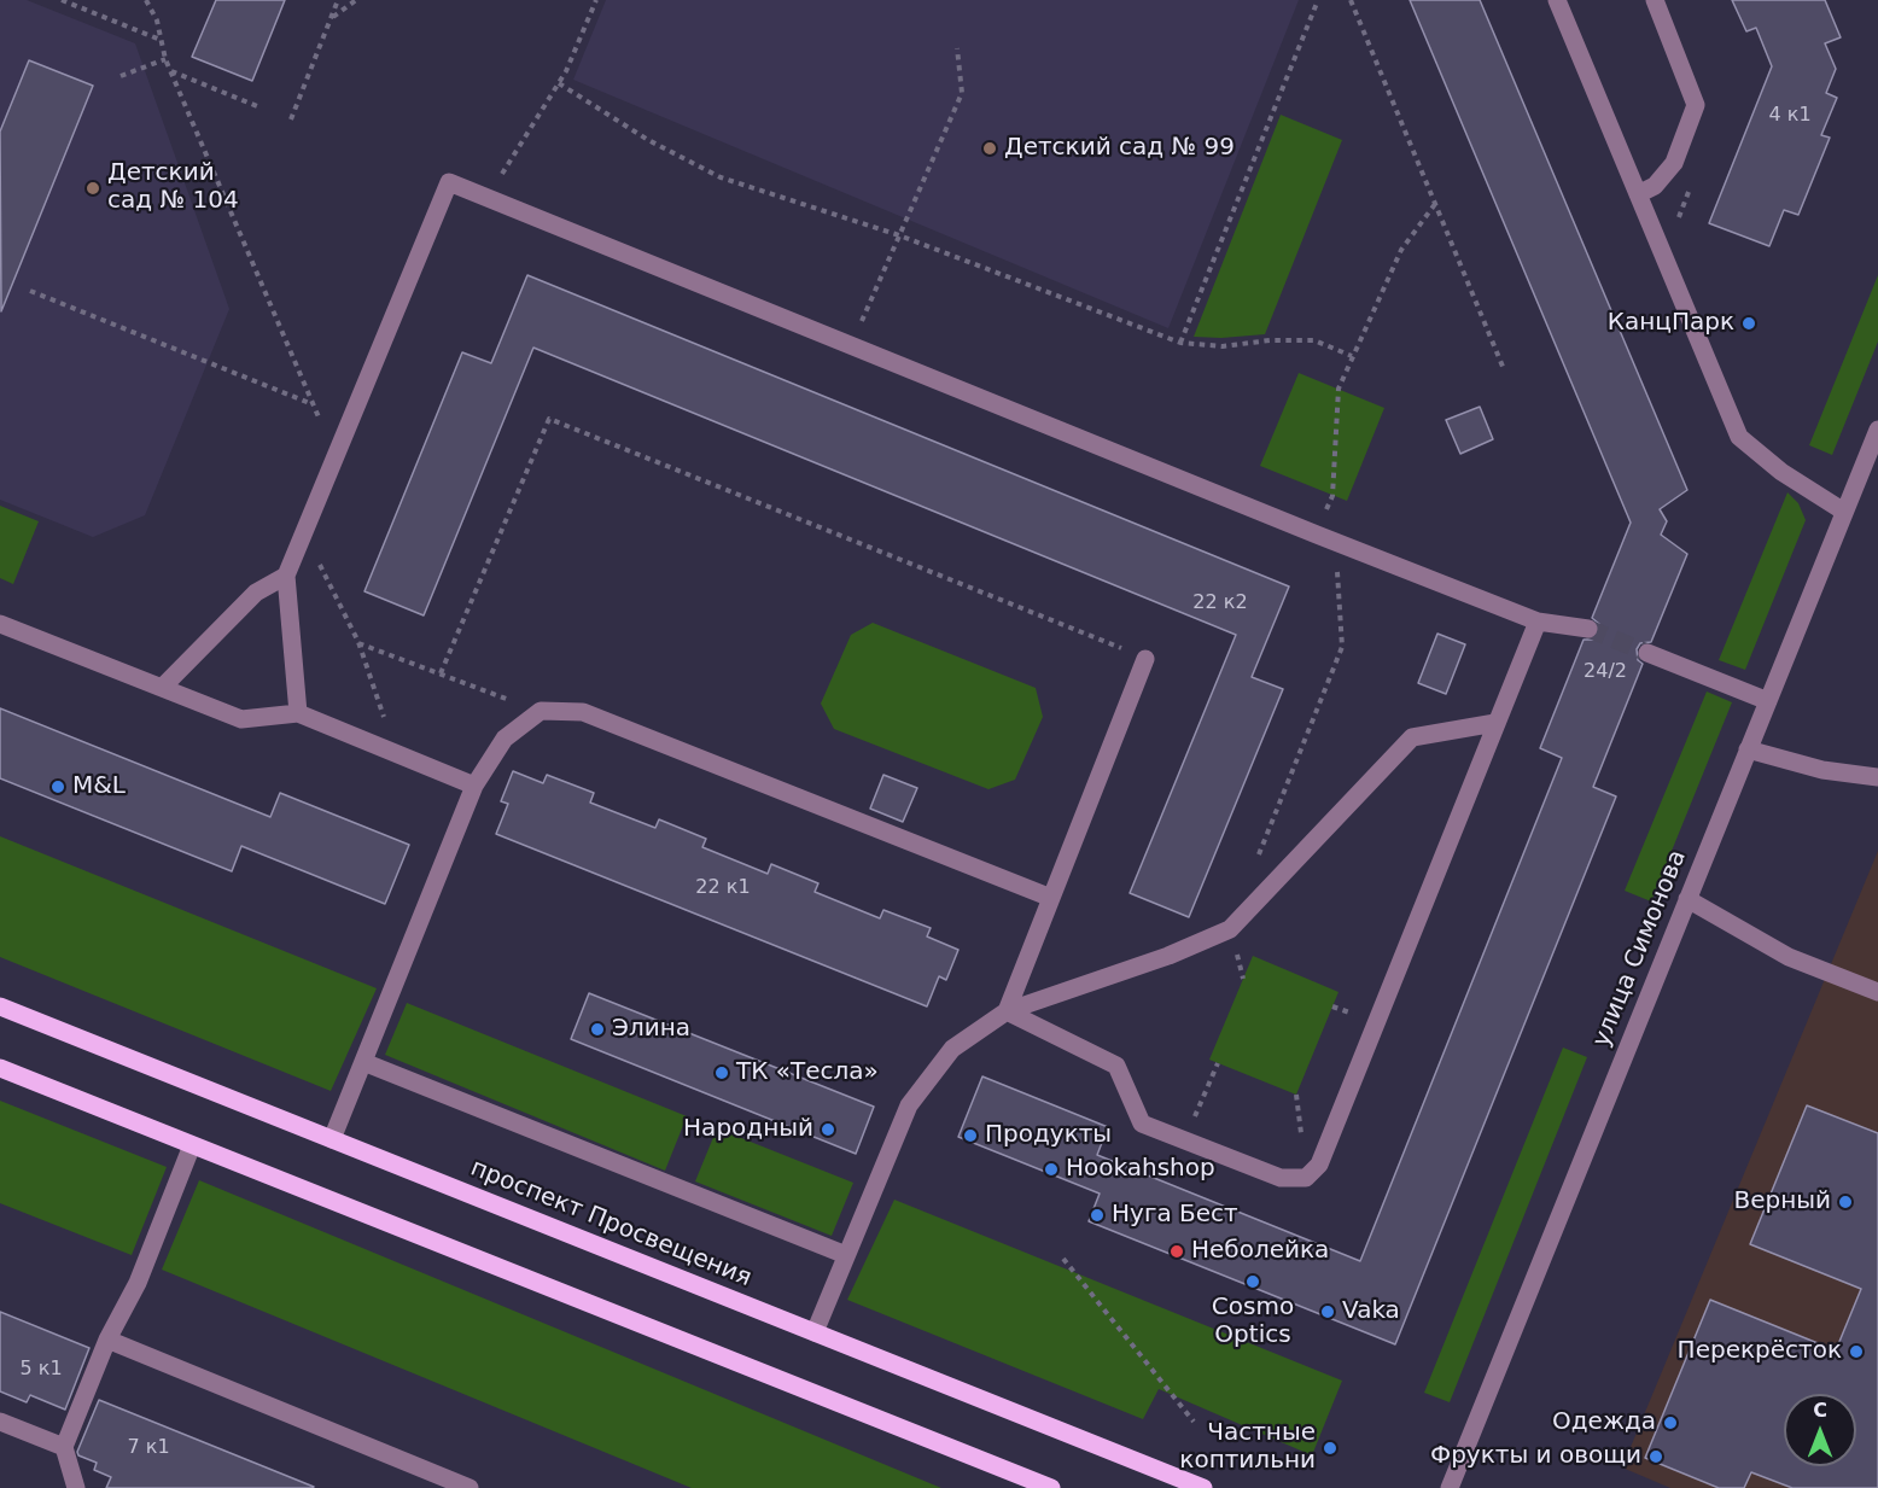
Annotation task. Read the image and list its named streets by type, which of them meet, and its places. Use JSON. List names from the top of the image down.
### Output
{
  "streets": {
    "main road": ["проспект Просвещения"],
    "street": ["улица Симонова"]
  },
  "places": [
    "Детский сад № 99",
    "Детский сад № 104",
    "КанцПарк",
    "M&L",
    "Элина",
    "ТК «Тесла»",
    "Народный",
    "Продукты",
    "Hookahshop",
    "Верный",
    "Нуга Бест",
    "Неболейка",
    "Cosmo Optics",
    "Vaka",
    "Перекрёсток",
    "Одежда",
    "Частные коптильни",
    "Фрукты и овощи"
  ],
  "house_numbers": [
    "4 к1",
    "22 к2",
    "24/2",
    "22 к1",
    "5 к1",
    "7 к1"
  ],
  "north": "top"
}
